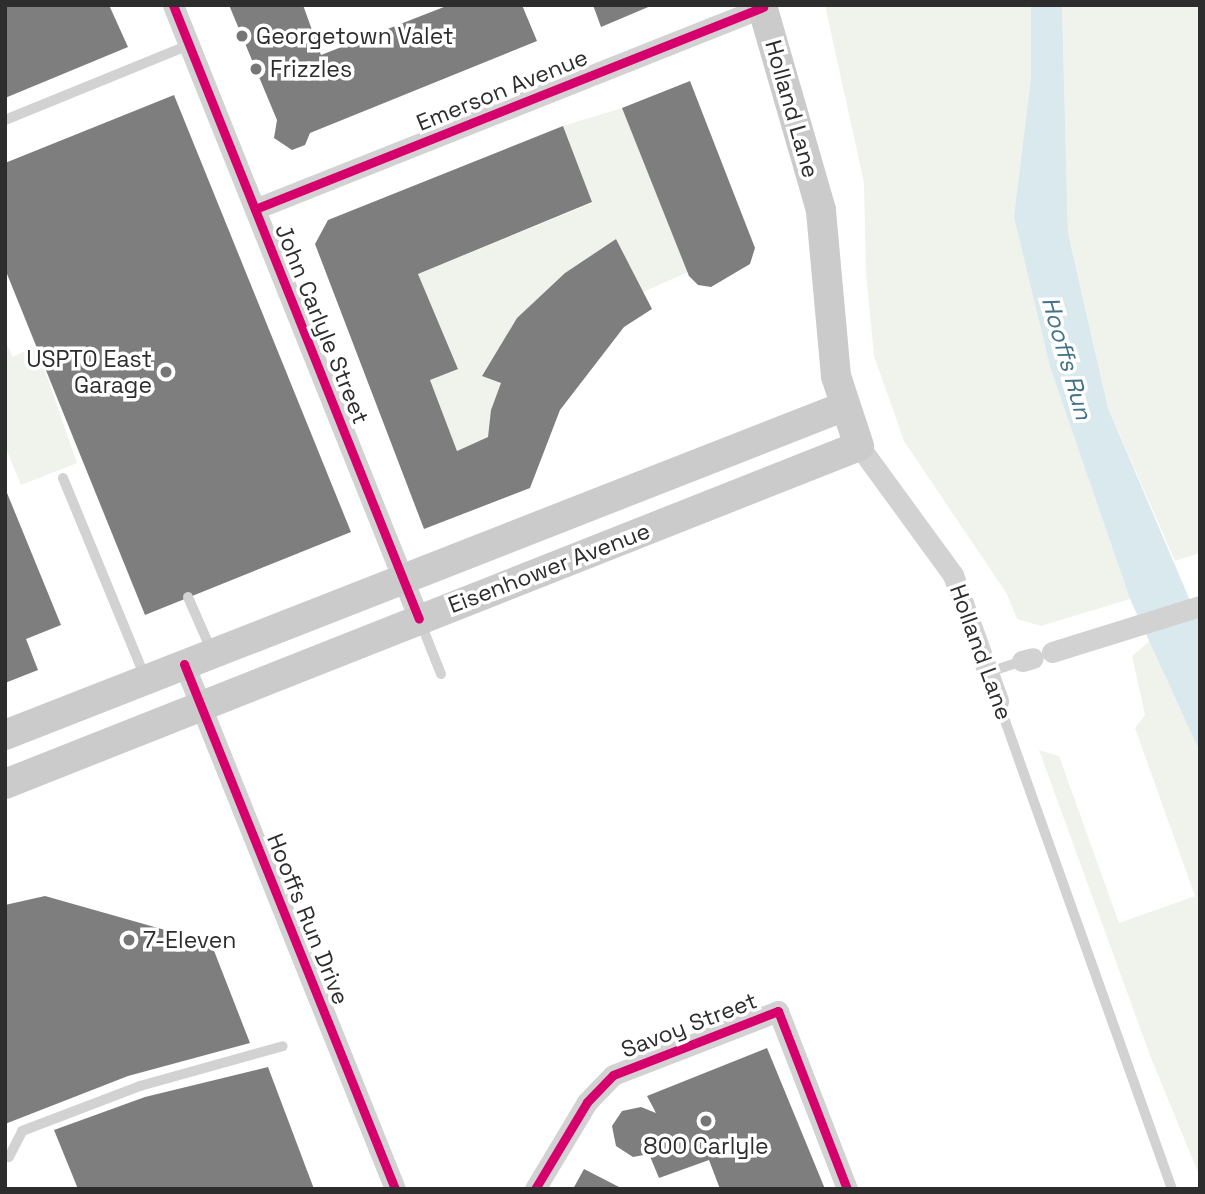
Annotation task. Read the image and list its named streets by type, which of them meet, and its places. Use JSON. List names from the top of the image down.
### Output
{
  "streets": {
    "main road": ["Holland Lane", "Eisenhower Avenue"],
    "street": [
      "Emerson Avenue",
      "John Carlyle Street",
      "Hooffs Run Drive",
      "Savoy Street"
    ]
  },
  "crossings": [
    ["Emerson Avenue", "Holland Lane"],
    ["Emerson Avenue", "John Carlyle Street"],
    ["Holland Lane", "Eisenhower Avenue"],
    ["John Carlyle Street", "Eisenhower Avenue"],
    ["Eisenhower Avenue", "Hooffs Run Drive"]
  ],
  "water": ["Hooffs Run"],
  "places": [
    "Georgetown Valet",
    "Frizzles",
    "USPTO East Garage",
    "7-Eleven",
    "800 Carlyle"
  ]
}
